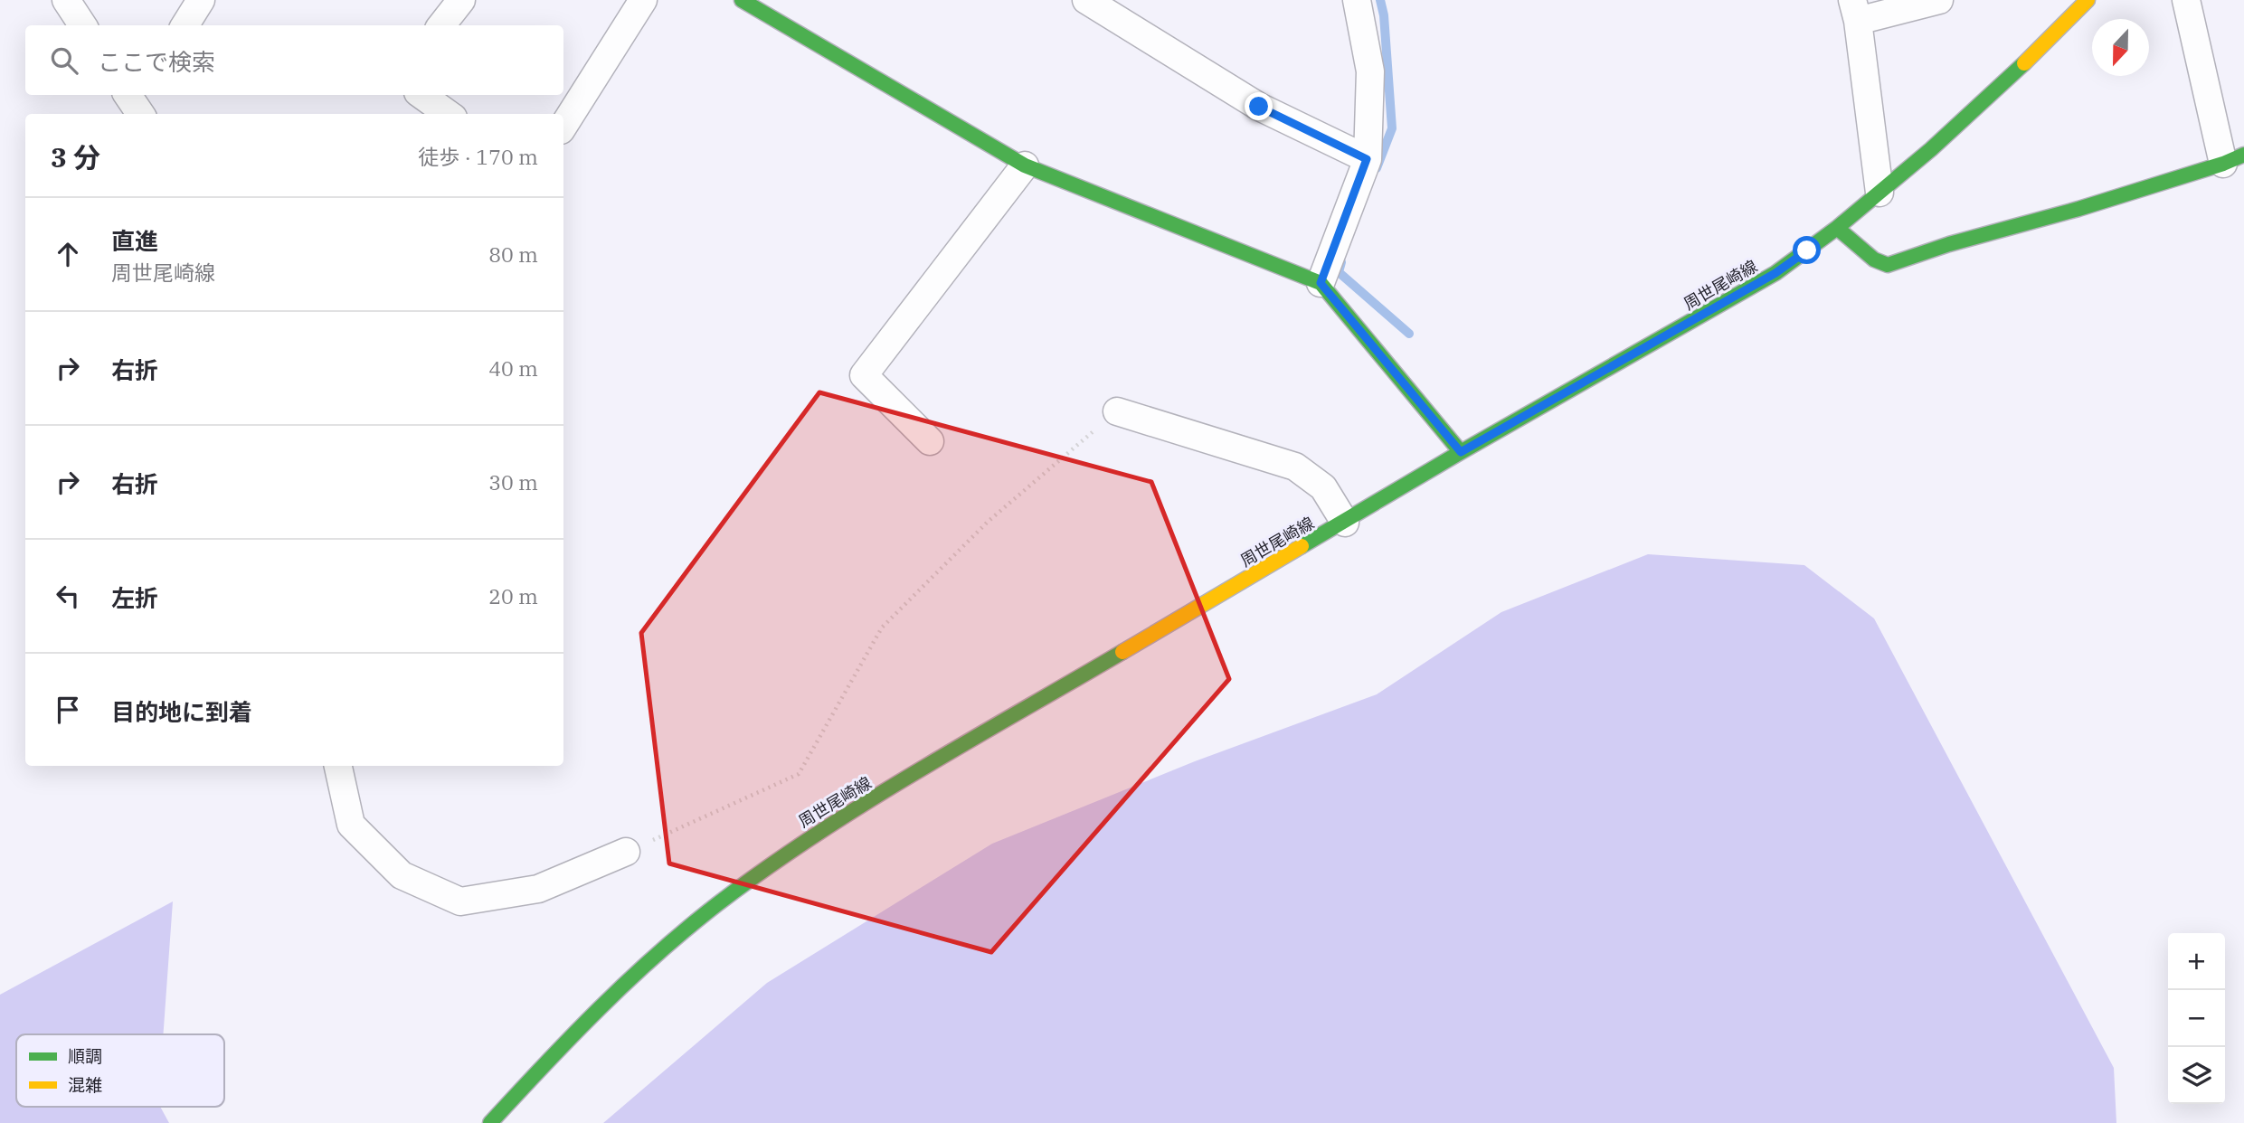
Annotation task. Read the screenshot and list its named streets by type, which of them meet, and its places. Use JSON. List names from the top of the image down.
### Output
{
  "streets": {
    "main road": ["周世尾崎線"]
  },
  "legend": ["順調", "混雑"],
  "north": "bottom",
  "page": {
    "search": "ここで検索",
    "heading": ["3 分", "徒歩 · 170 m"],
    "list": [
      ["直進", "周世尾崎線", "80 m"],
      ["右折", "40 m"],
      ["右折", "30 m"],
      ["左折", "20 m"],
      "目的地に到着"
    ],
    "map_buttons": ["+", "−"]
  }
}
